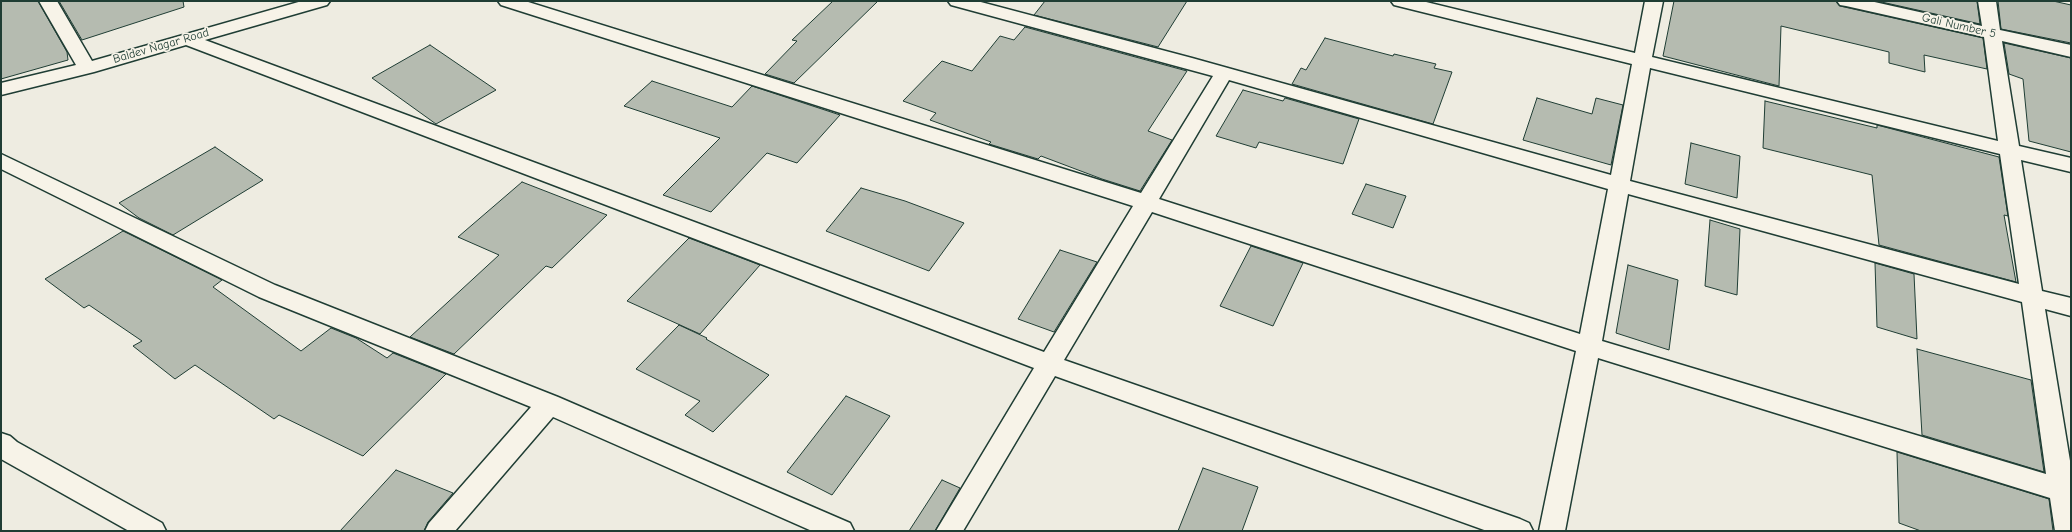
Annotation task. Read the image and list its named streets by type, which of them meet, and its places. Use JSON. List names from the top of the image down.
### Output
{
  "streets": {
    "street": ["Gali Number 5", "Baldev Nagar Road"]
  }
}
